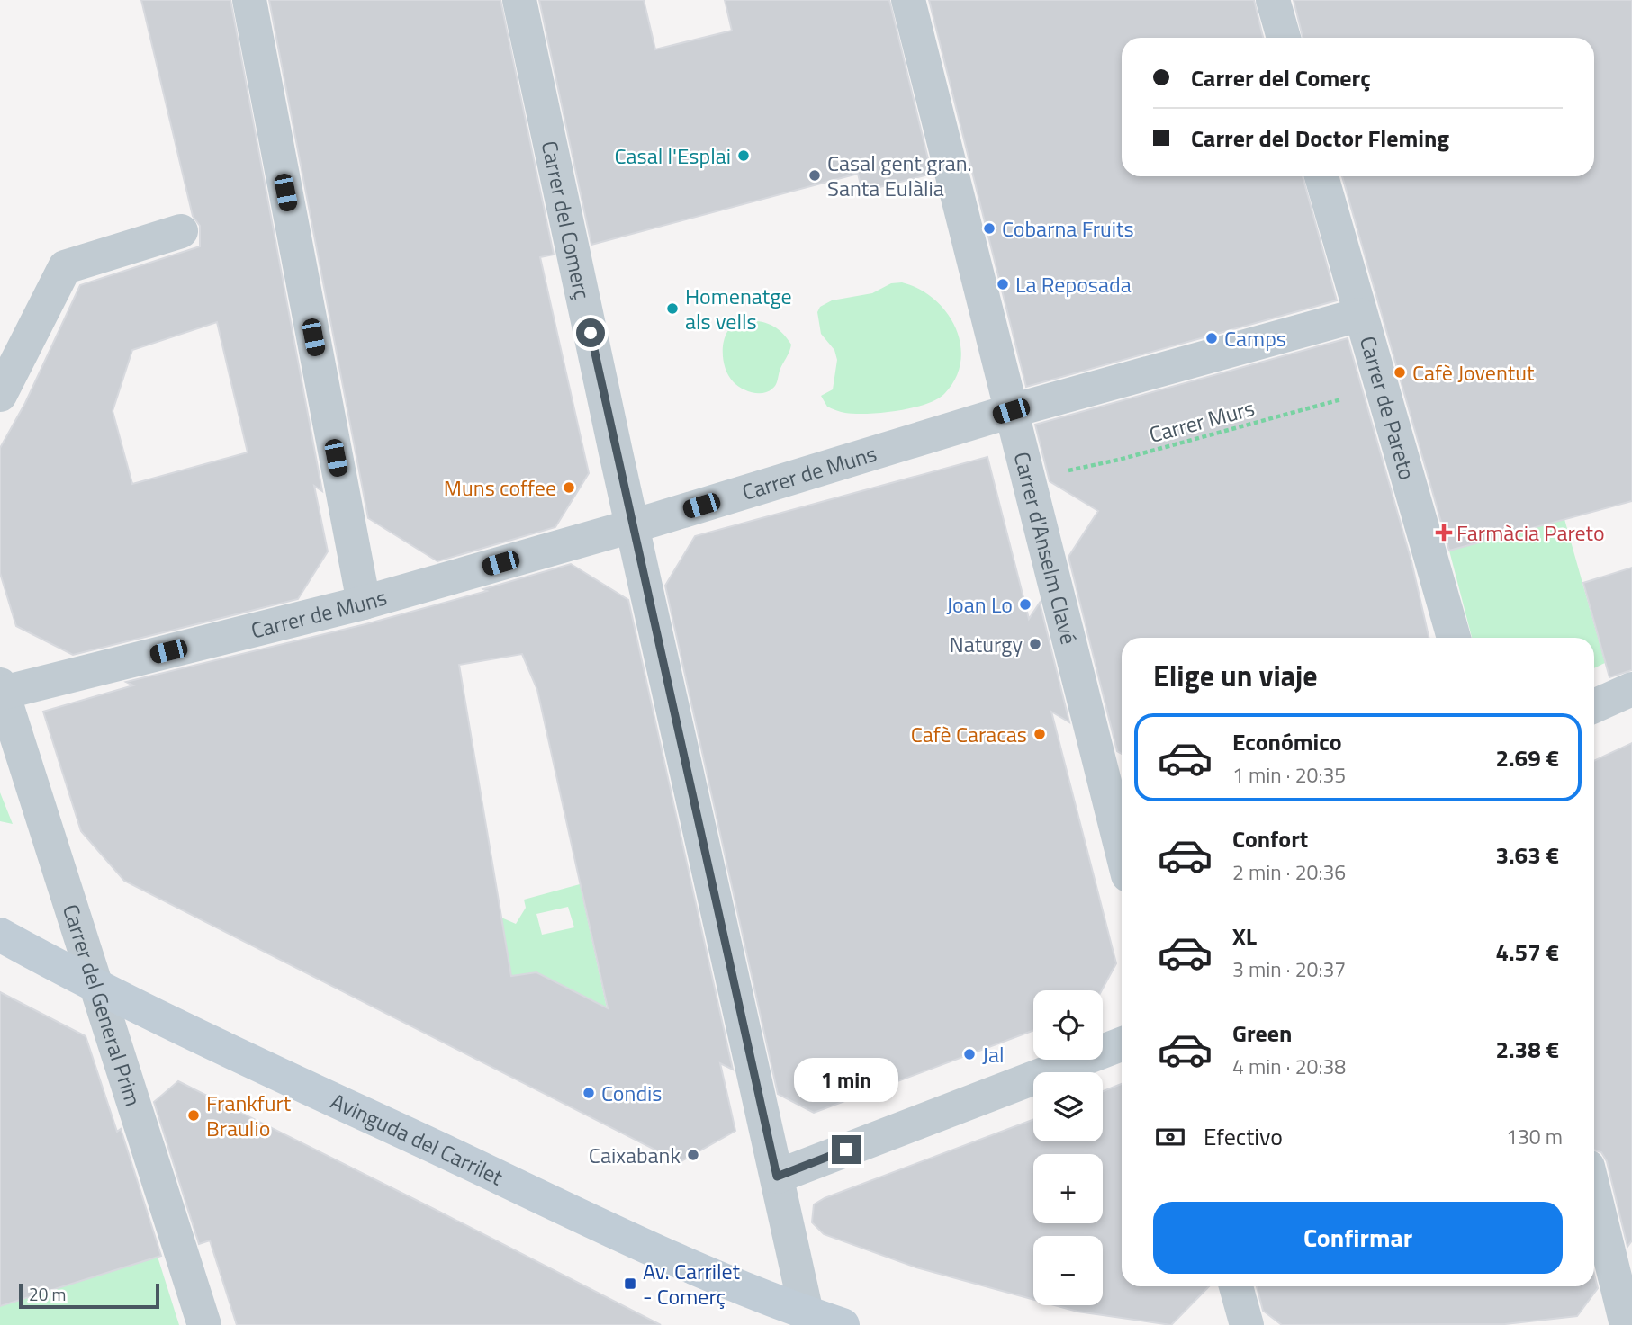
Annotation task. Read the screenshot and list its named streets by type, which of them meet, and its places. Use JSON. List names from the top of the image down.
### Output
{
  "streets": {
    "street": [
      "Carrer del Comerç",
      "Carrer de Pareto",
      "Carrer de Muns",
      "Carrer d'Anselm Clavé",
      "Carrer del General Prim",
      "Avinguda del Carrilet"
    ],
    "path": ["Carrer Murs"]
  },
  "crossings": [
    ["Carrer del Comerç", "Carrer de Muns"],
    ["Carrer del Comerç", "Avinguda del Carrilet"],
    ["Carrer de Pareto", "Carrer Murs"],
    ["Carrer de Pareto", "Carrer de Muns"],
    ["Carrer Murs", "Carrer d'Anselm Clavé"],
    ["Carrer de Muns", "Carrer d'Anselm Clavé"],
    ["Carrer de Muns", "Carrer del General Prim"],
    ["Carrer del General Prim", "Avinguda del Carrilet"]
  ],
  "places": {
    "other": [
      "Casal l'Esplai",
      "Casal gent gran. Santa Eulàlia",
      "Cobarna Fruits",
      "La Reposada",
      "Homenatge als vells",
      "Camps",
      "Cafè Joventut",
      "Muns coffee",
      "Joan Lo",
      "Naturgy",
      "Cafè Caracas",
      "Jal",
      "Condis",
      "Frankfurt Braulio",
      "Caixabank"
    ],
    "health": ["Farmàcia Pareto"],
    "transit": ["Av. Carrilet - Comerç"]
  },
  "scale_bar": "20 m",
  "page": {
    "banner": ["Carrer del Comerç", "Carrer del Doctor Fleming"],
    "heading": "Elige un viaje",
    "list": [
      {
        "name": "Económico",
        "note": "1 min · 20:35",
        "value": "2.69 €"
      },
      {
        "name": "Confort",
        "note": "2 min · 20:36",
        "value": "3.63 €"
      },
      {
        "name": "XL",
        "note": "3 min · 20:37",
        "value": "4.57 €"
      },
      {
        "name": "Green",
        "note": "4 min · 20:38",
        "value": "2.38 €"
      }
    ],
    "map_buttons": ["+", "−"],
    "bubble": "1 min",
    "pay": ["Efectivo", "130 m"],
    "buttons": "Confirmar",
    "scale": "20 m"
  }
}
